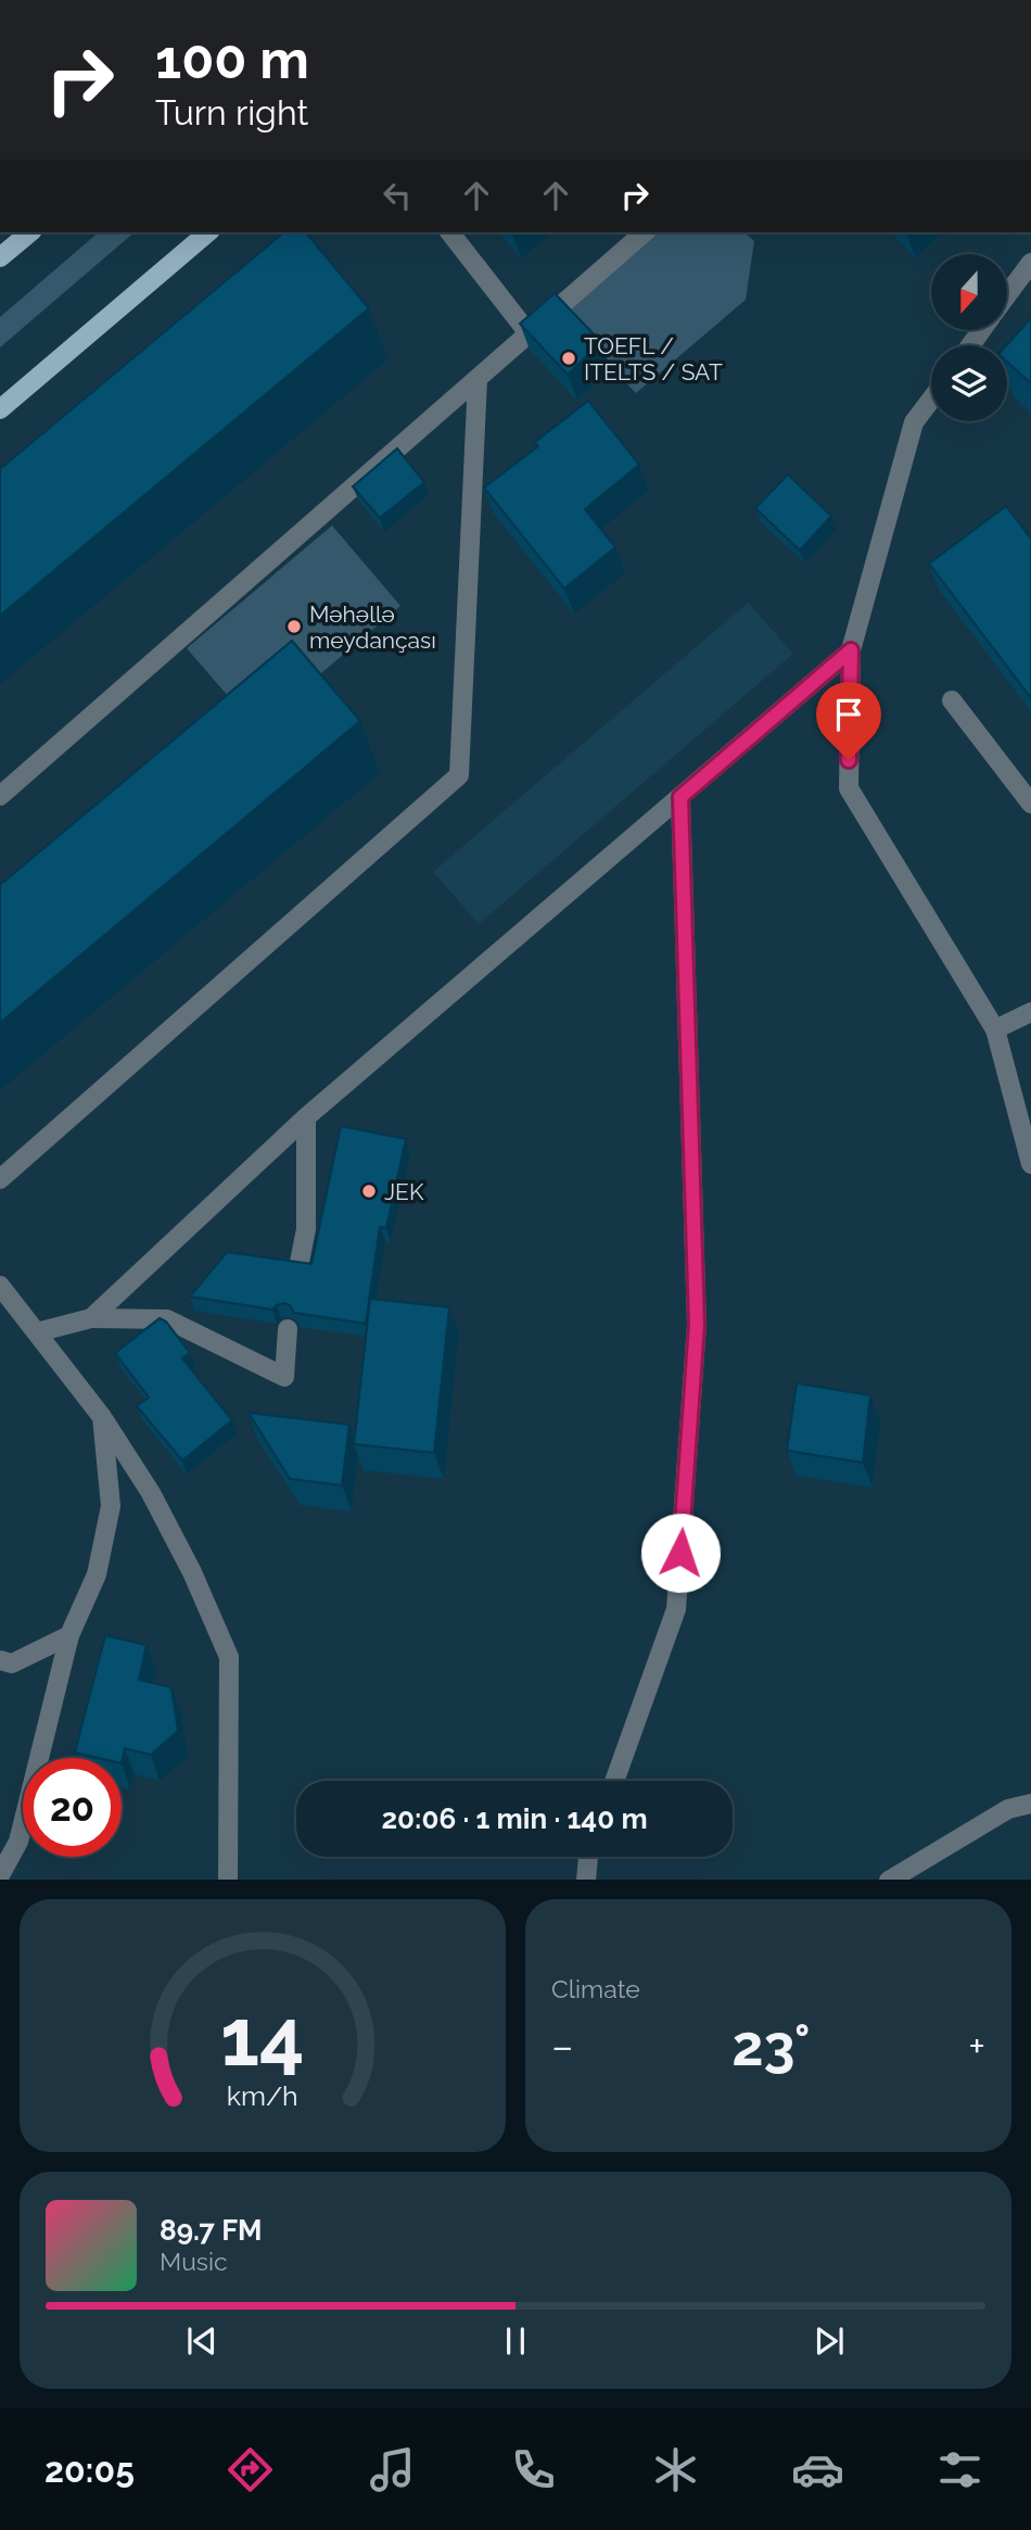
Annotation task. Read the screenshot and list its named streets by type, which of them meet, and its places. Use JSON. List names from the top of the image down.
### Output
{
  "places": ["TOEFL / ITELTS / SAT", "Məhəllə meydançası", "JEK"],
  "north": "bottom",
  "page": {
    "turn": ["100 m", "Turn right"],
    "limit": "20",
    "trip": "20:06 · 1 min · 140 m",
    "tile": "Climate",
    "heat": ["−", "23°", "+"],
    "song": ["89.7 FM", "Music"],
    "tabs": "20:05",
    "gauge": ["14", "km/h"]
  }
}
